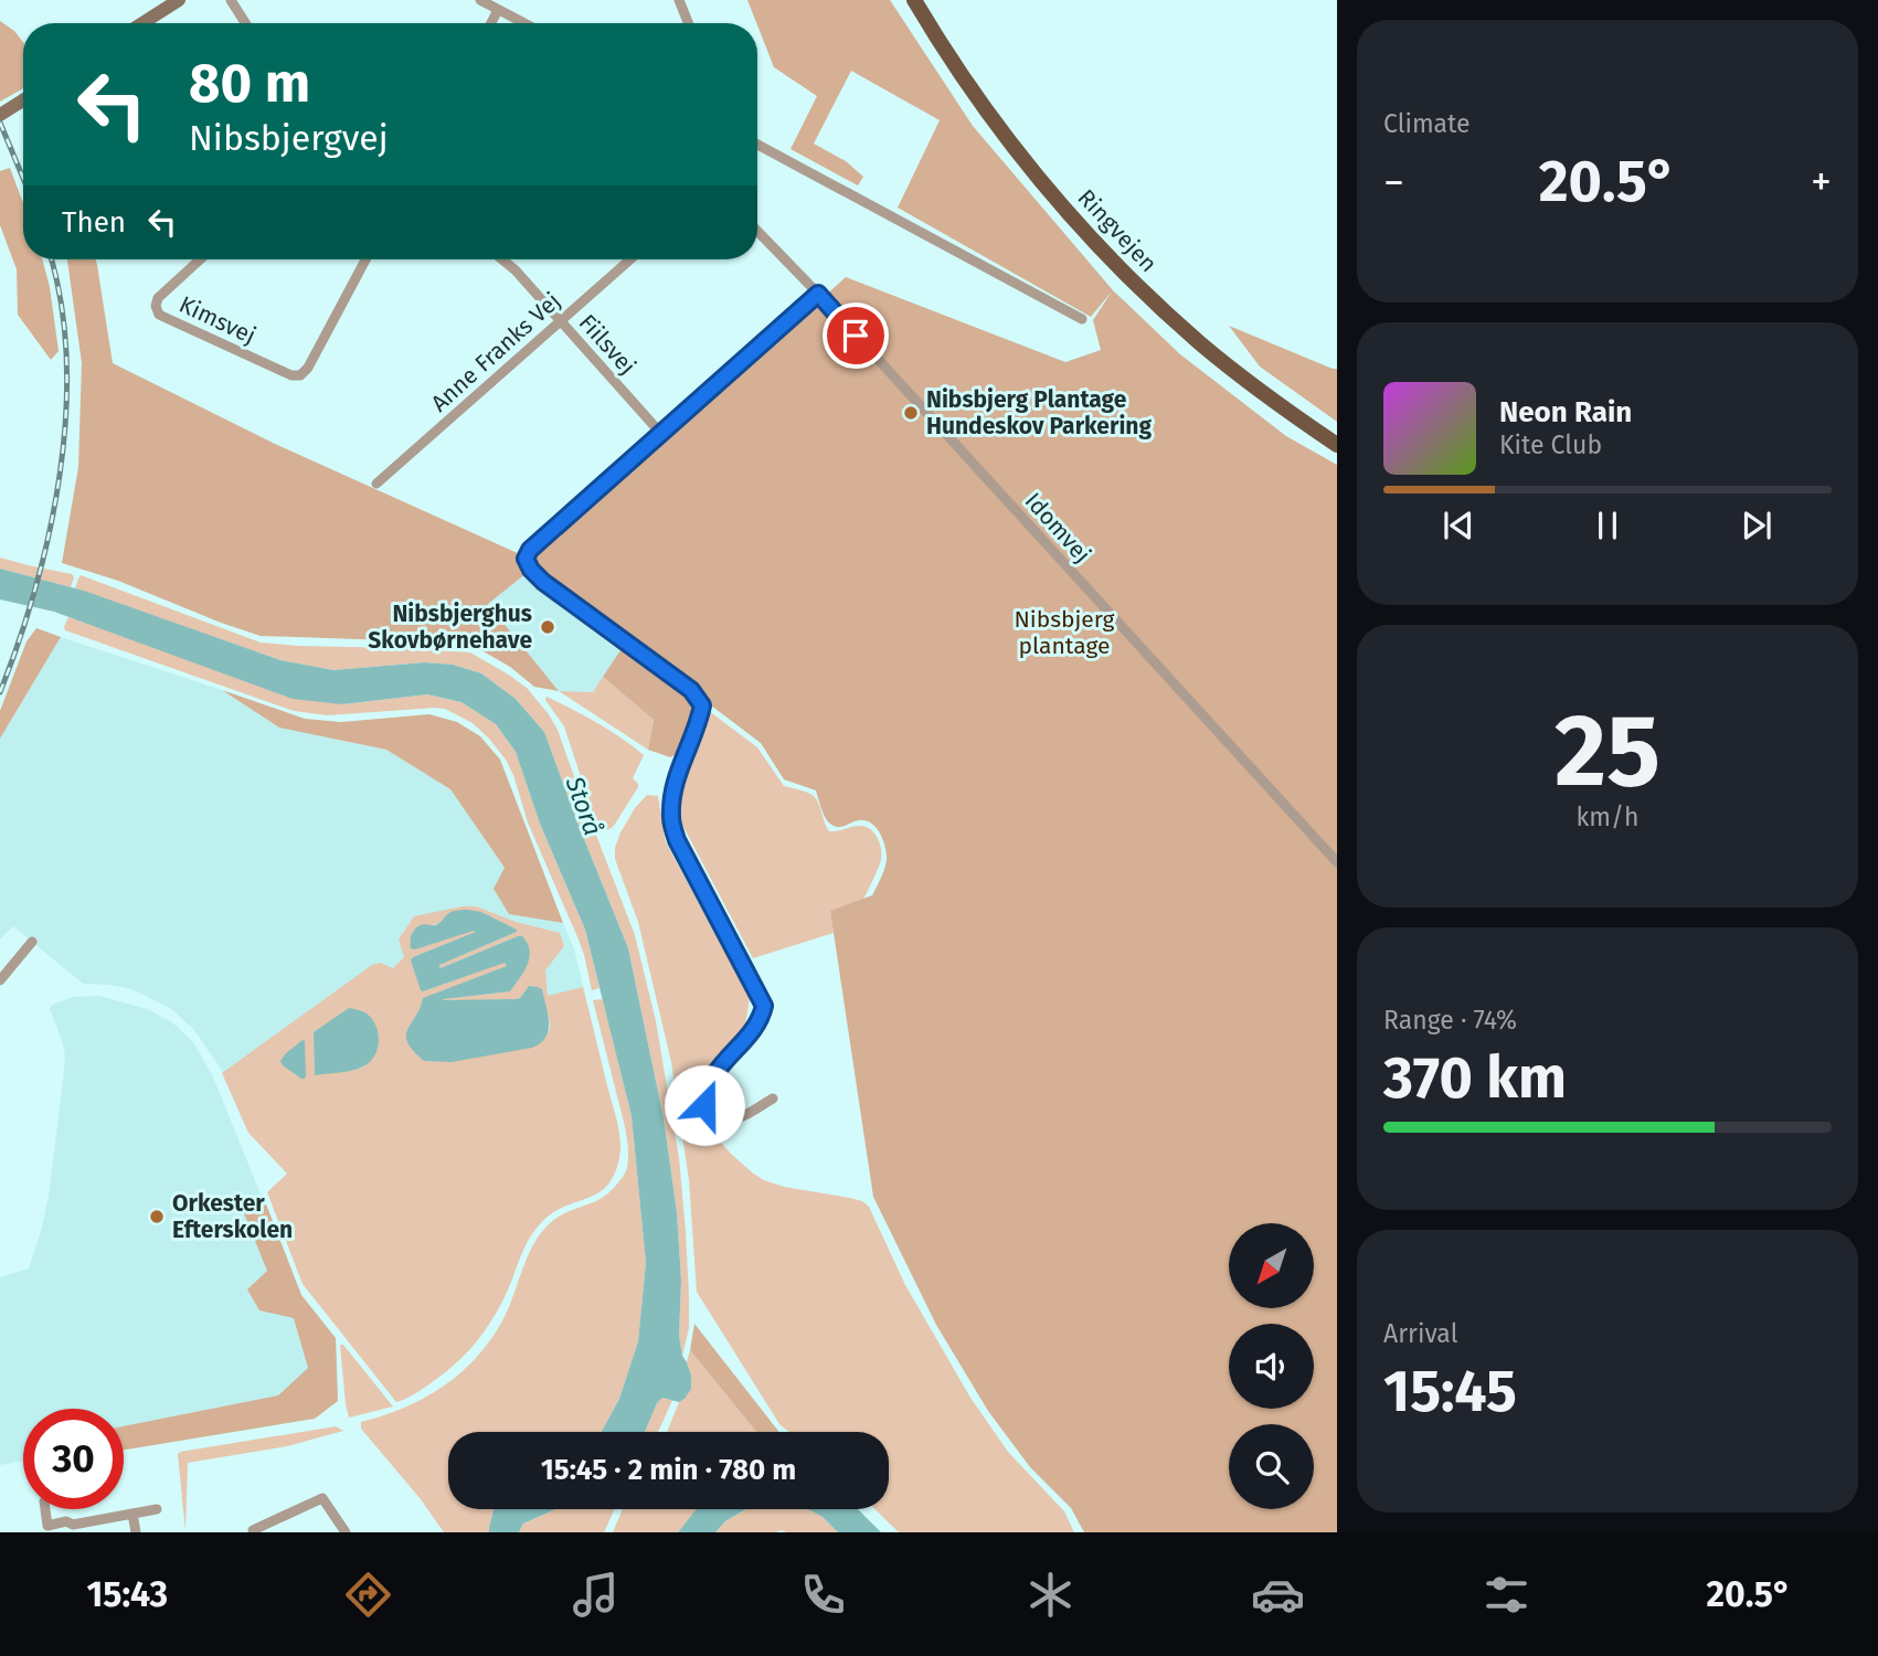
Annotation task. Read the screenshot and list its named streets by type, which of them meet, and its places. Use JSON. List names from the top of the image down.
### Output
{
  "streets": {
    "main road": ["Ringvejen"],
    "street": [
      "Kimsvej",
      "Fiilsvej",
      "Anne Franks Vej",
      "Idomvej"
    ]
  },
  "crossings": [
    ["Fiilsvej", "Anne Franks Vej"]
  ],
  "water": ["Storå"],
  "parks": ["Nibsbjerg plantage"],
  "places": ["Nibsbjerg Plantage Hundeskov Parkering", "Nibsbjerghus Skovbørnehave", "Orkester Efterskolen"],
  "north": "bottom left",
  "page": {
    "tile": [
      "Climate",
      ["25", "km/h"],
      ["Range · 74%", "370 km"],
      ["Arrival", "15:45"]
    ],
    "turn": ["80 m", "Nibsbjergvej"],
    "heat": ["−", "20.5°", "+"],
    "then": "Then",
    "song": ["Neon Rain", "Kite Club"],
    "limit": "30",
    "trip": "15:45 · 2 min · 780 m",
    "tabs": ["15:43", "20.5°"]
  }
}
